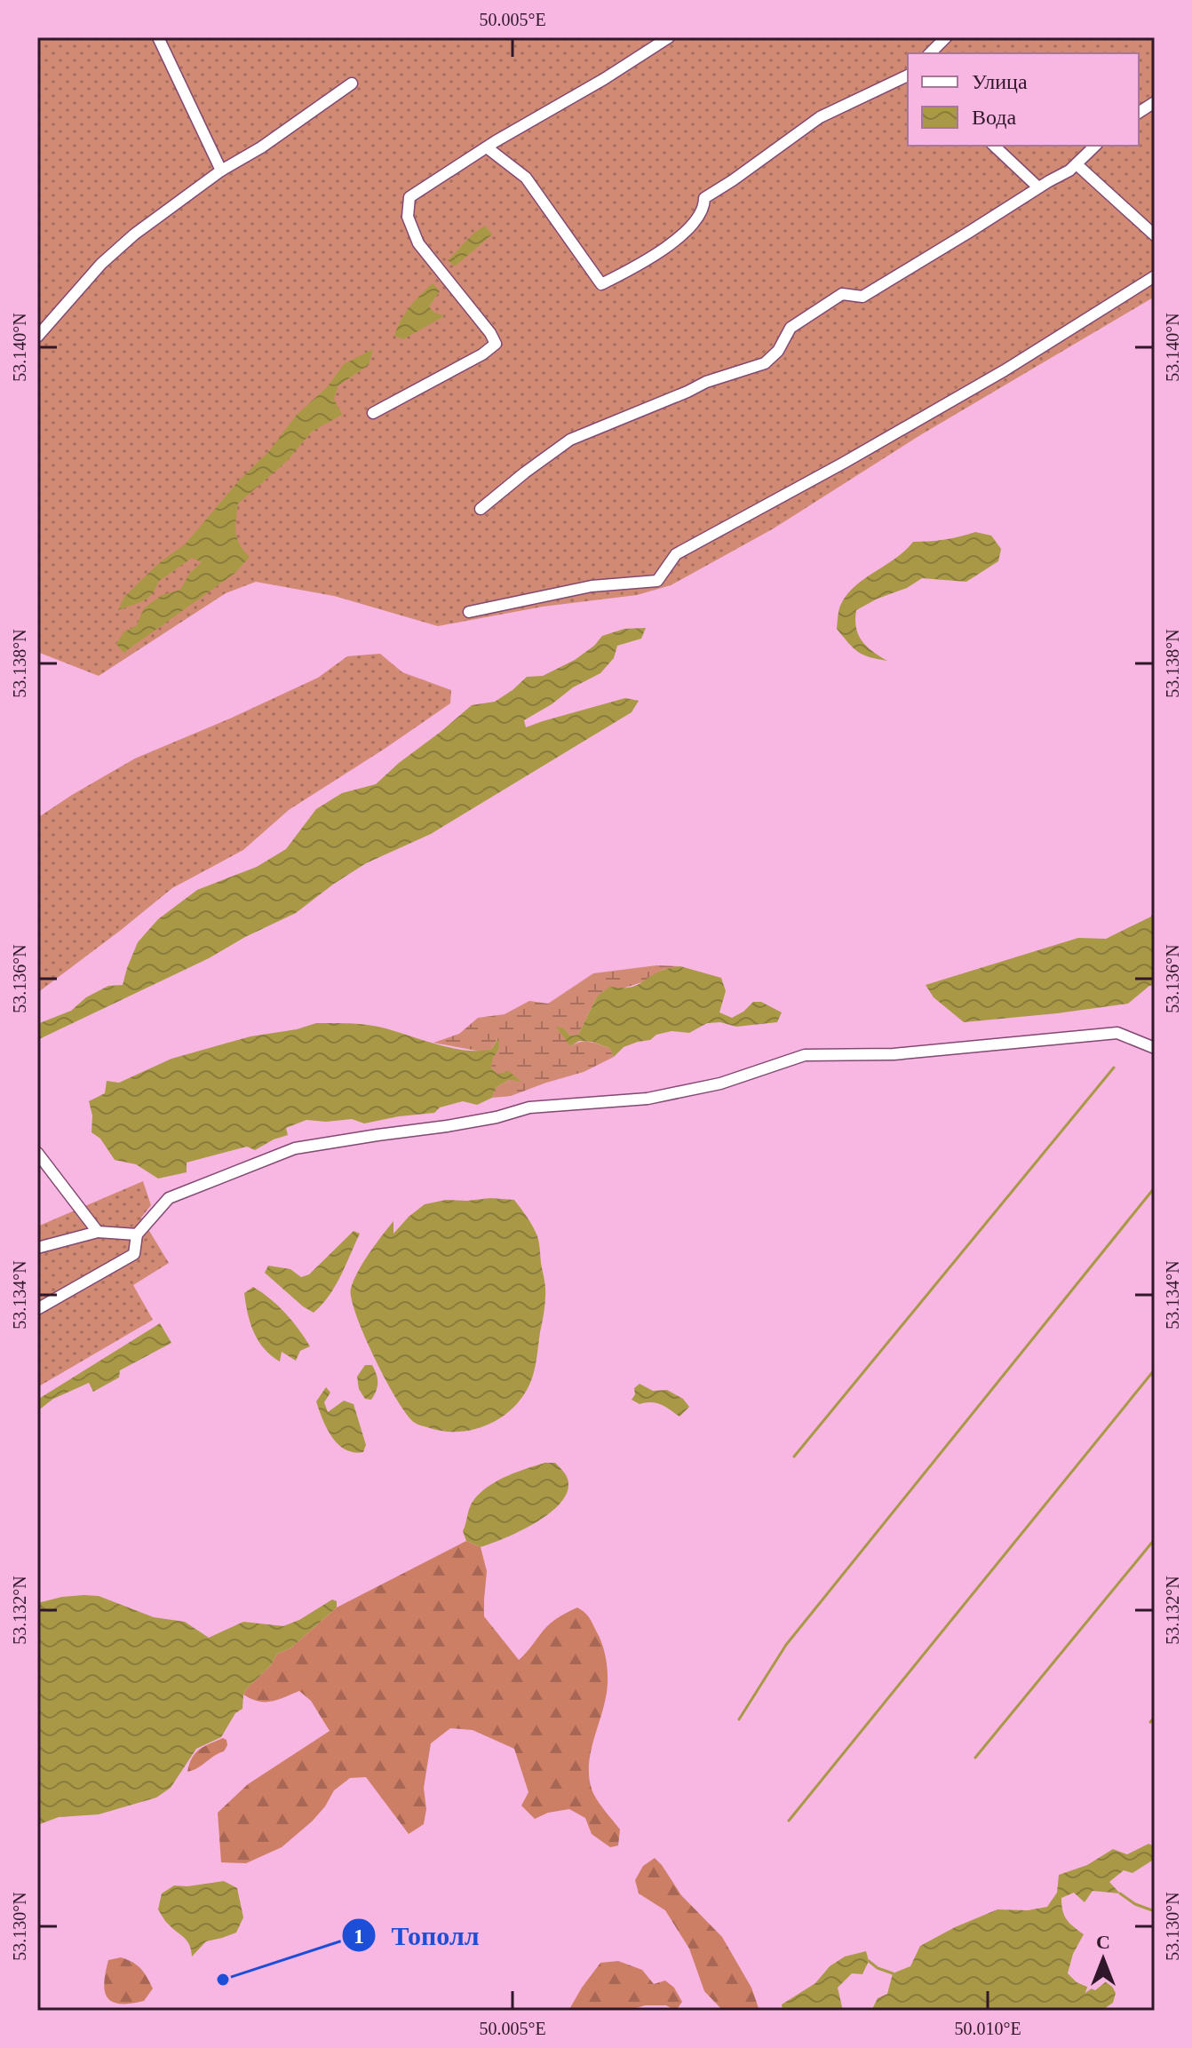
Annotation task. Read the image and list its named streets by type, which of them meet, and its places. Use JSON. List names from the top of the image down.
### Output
{
  "places": ["Тополл"],
  "legend": ["Улица", "Вода"],
  "north": "top",
  "coordinates": [
    "50.005°E",
    "53.140°N",
    "53.138°N",
    "53.136°N",
    "53.134°N",
    "53.132°N",
    "53.130°N",
    "50.010°E"
  ]
}
